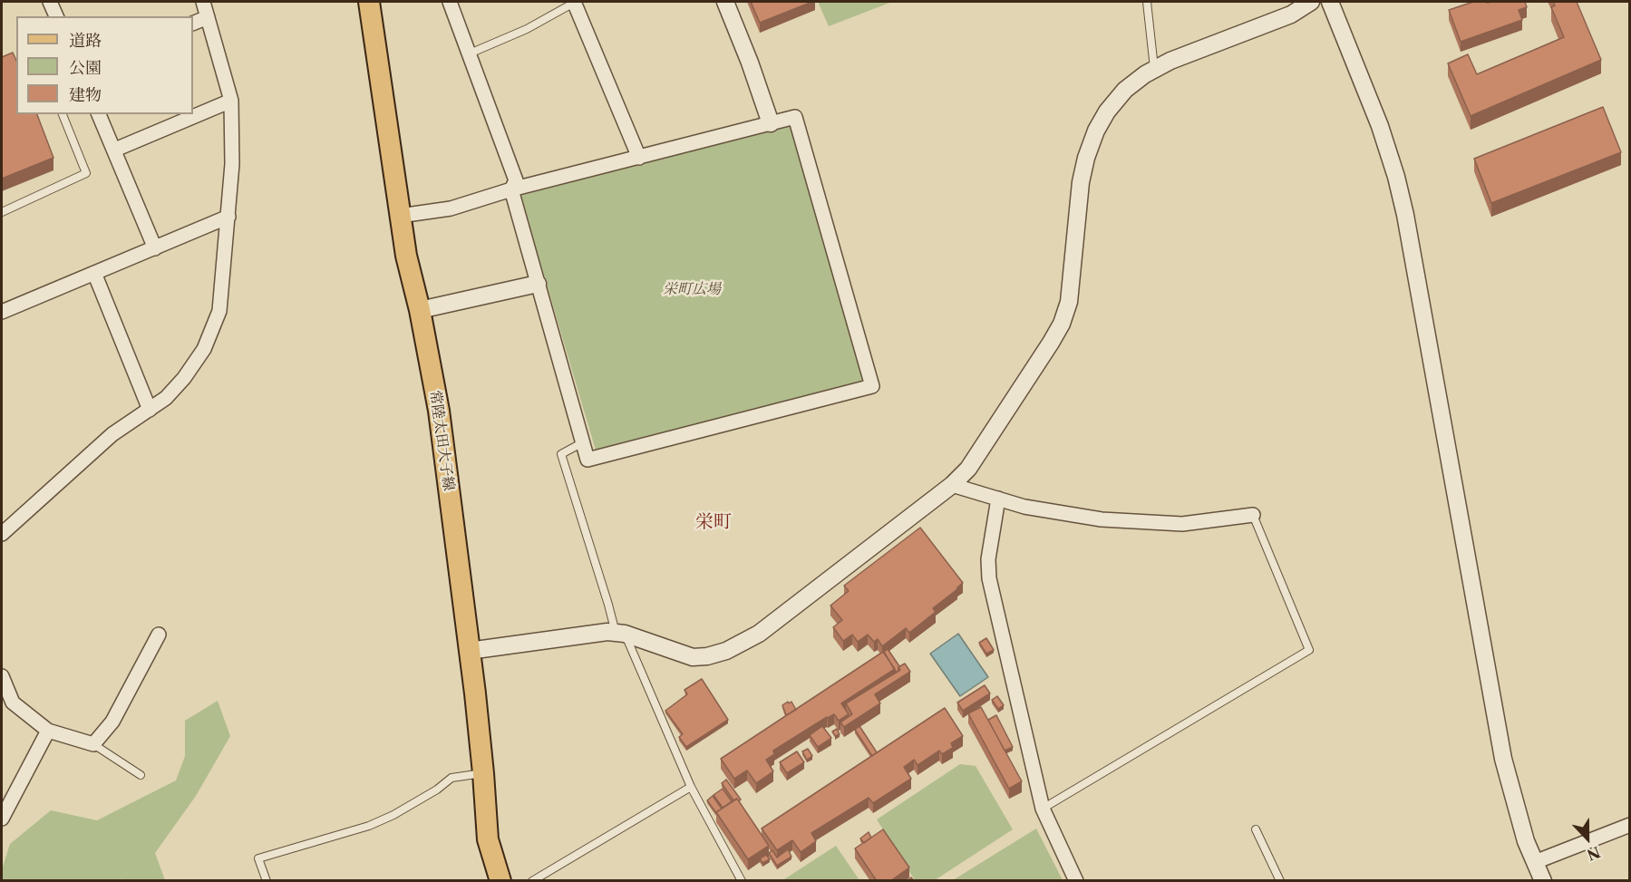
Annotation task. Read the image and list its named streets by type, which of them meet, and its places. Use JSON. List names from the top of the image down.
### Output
{
  "streets": {
    "main road": ["常陸太田大子線"]
  },
  "districts": ["栄町"],
  "parks": ["栄町広場"],
  "legend": ["道路", "公園", "建物"],
  "north": "bottom"
}
